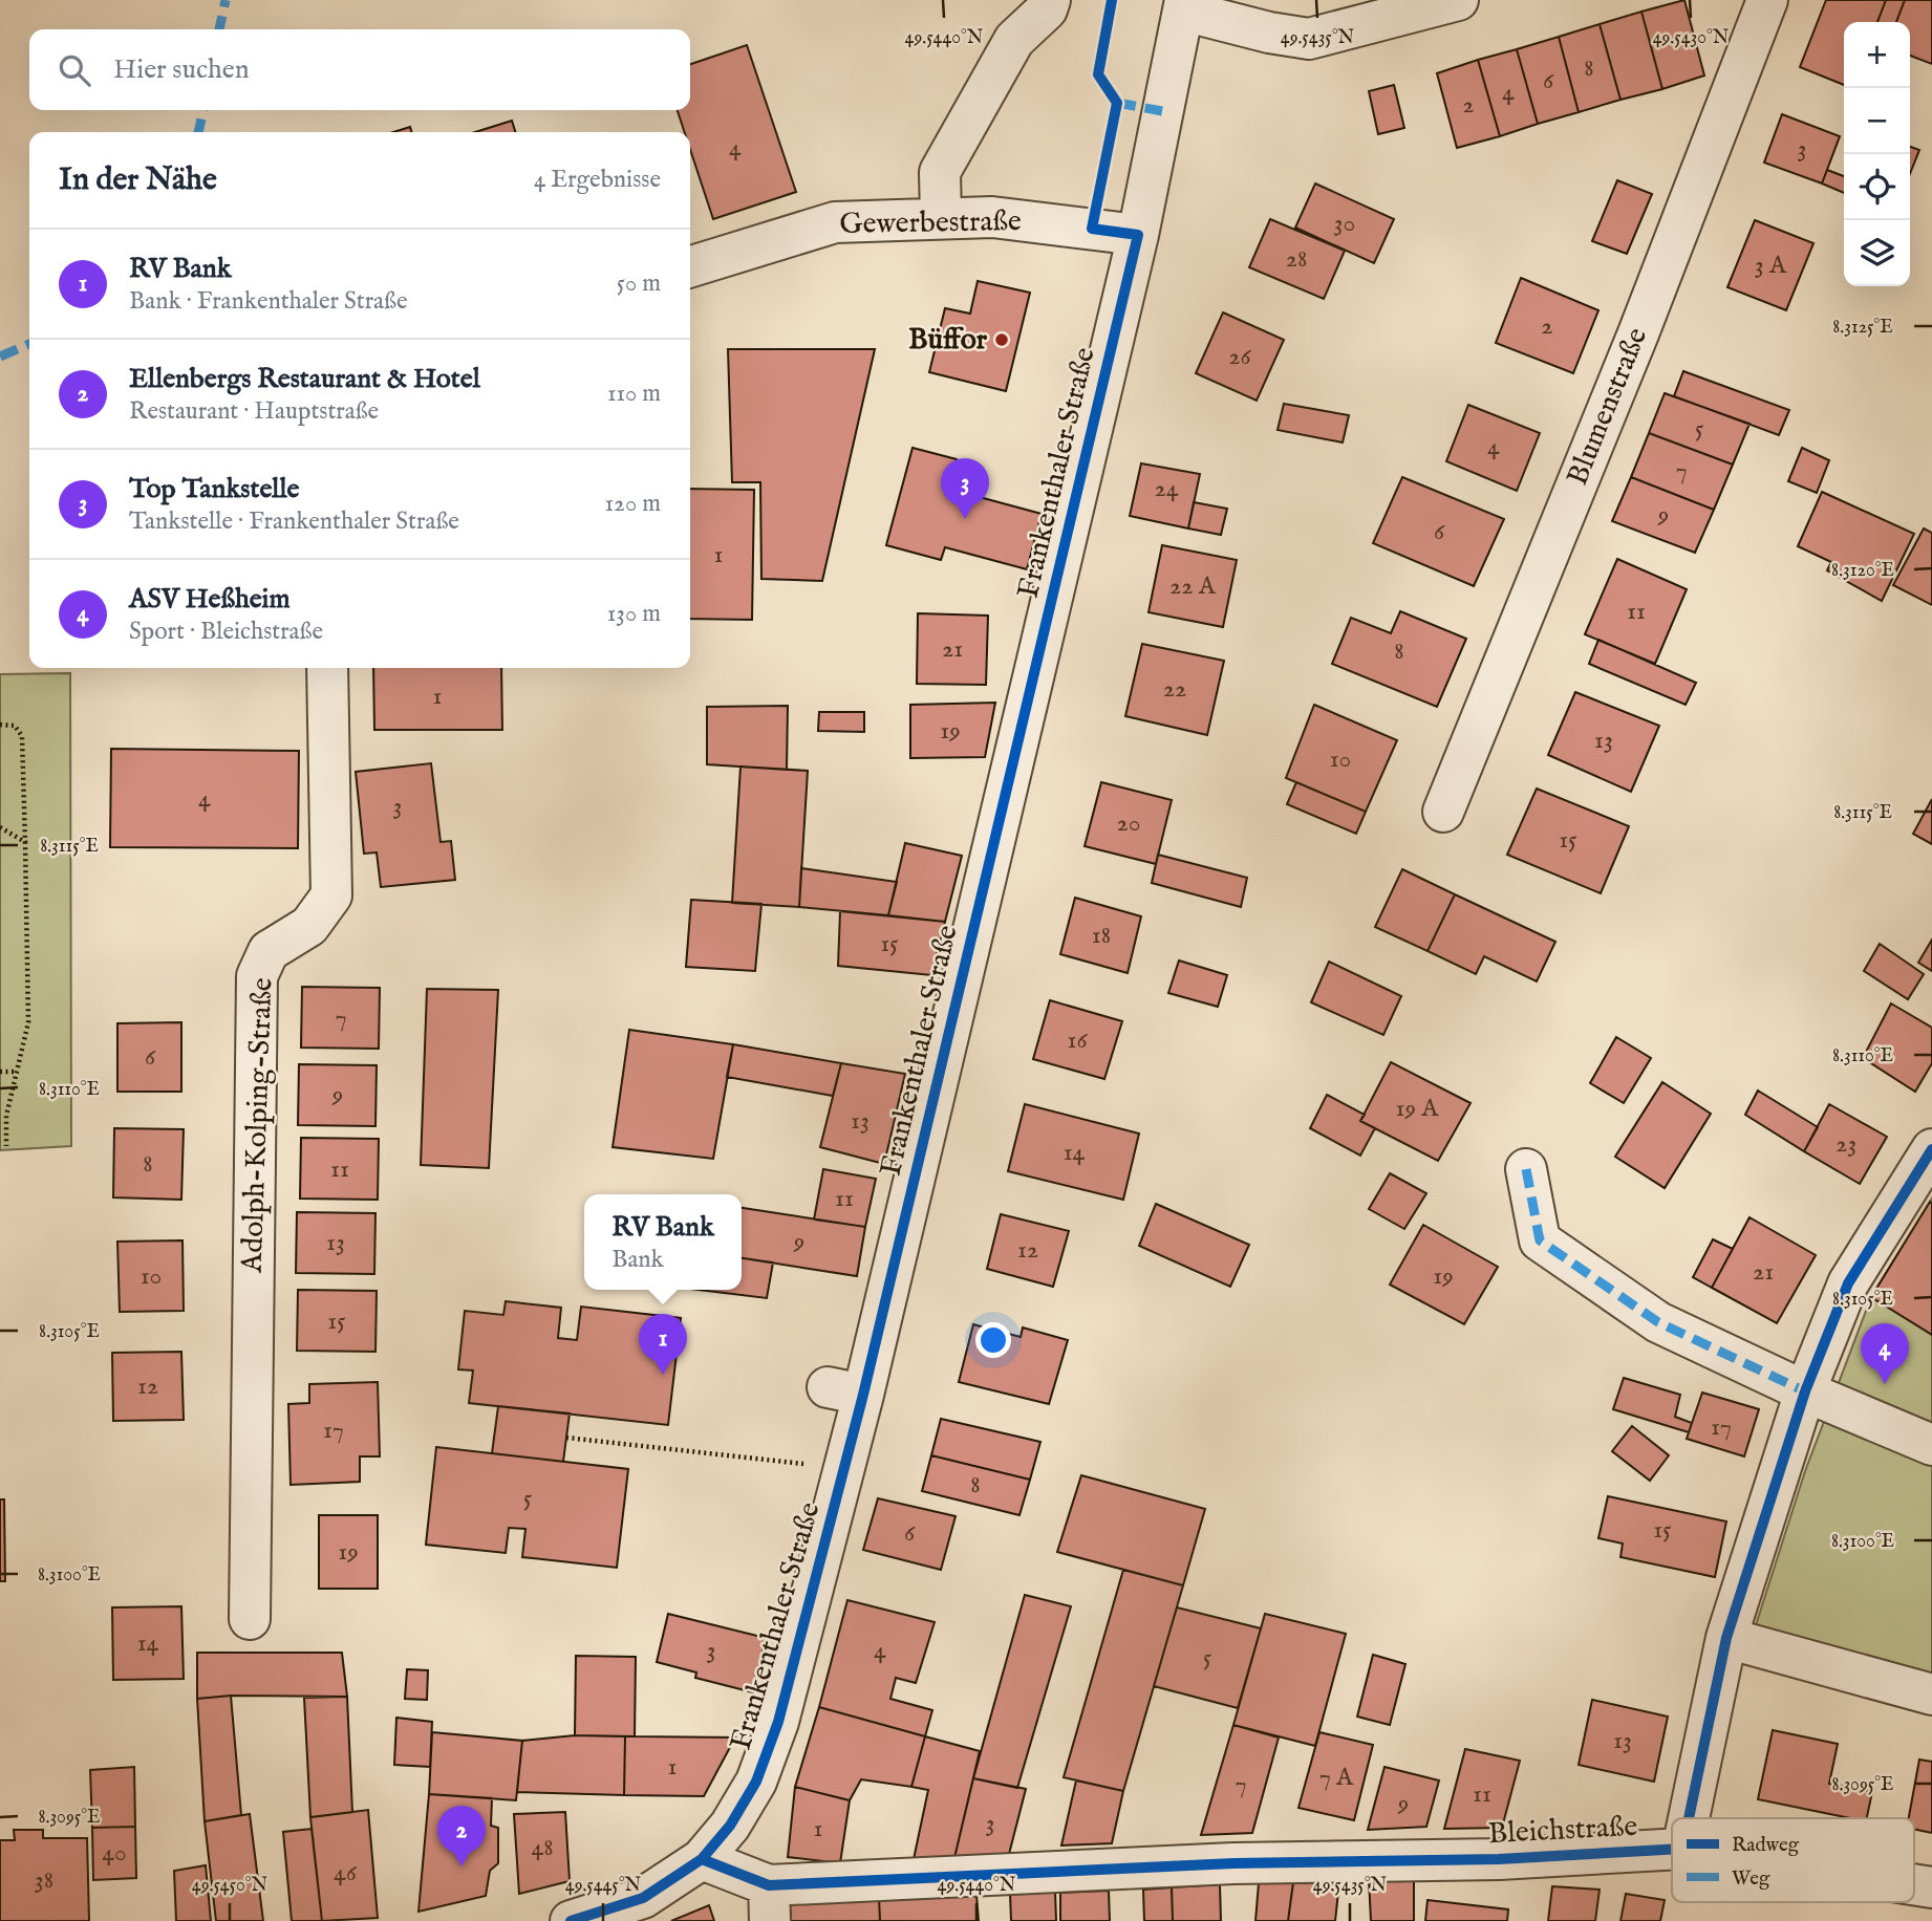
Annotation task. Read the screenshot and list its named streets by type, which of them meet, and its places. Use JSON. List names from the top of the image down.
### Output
{
  "streets": {
    "street": [
      "Gewerbestraße",
      "Blumenstraße",
      "Frankenthaler Straße",
      "Adolph-Kolping-Straße",
      "Bleichstraße"
    ]
  },
  "crossings": [
    ["Gewerbestraße", "Frankenthaler Straße"],
    ["Frankenthaler Straße", "Bleichstraße"]
  ],
  "places": ["Büffor"],
  "house_numbers": [
    "8",
    "6",
    "4",
    "2",
    "4",
    "3",
    "30",
    "28",
    "3 A",
    "2",
    "26",
    "5",
    "4",
    "7",
    "24",
    "9",
    "6",
    "1",
    "22 A",
    "11",
    "21",
    "8",
    "22",
    "1",
    "19",
    "13",
    "10",
    "4",
    "3",
    "20",
    "15",
    "18",
    "15",
    "7",
    "16",
    "6",
    "9",
    "19 A",
    "13",
    "23",
    "14",
    "8",
    "11",
    "11",
    "9",
    "13",
    "12",
    "21",
    "10",
    "19",
    "15",
    "12",
    "17",
    "17",
    "8",
    "5",
    "15",
    "6",
    "19",
    "14",
    "3",
    "4",
    "5",
    "13",
    "1",
    "7 A",
    "7",
    "11",
    "9",
    "3",
    "1",
    "48",
    "40",
    "46",
    "38"
  ],
  "legend": ["Radweg", "Weg"],
  "page": {
    "map_buttons": ["+", "−"],
    "search": "Hier suchen",
    "heading": ["In der Nähe", "4 Ergebnisse"],
    "list": [
      {
        "mark": "1",
        "name": "RV Bank",
        "note": "Bank · Frankenthaler Straße",
        "value": "50 m"
      },
      {
        "mark": "2",
        "name": "Ellenbergs Restaurant & Hotel",
        "note": "Restaurant · Hauptstraße",
        "value": "110 m"
      },
      {
        "mark": "3",
        "name": "Top Tankstelle",
        "note": "Tankstelle · Frankenthaler Straße",
        "value": "120 m"
      },
      {
        "mark": "4",
        "name": "ASV Heßheim",
        "note": "Sport · Bleichstraße",
        "value": "130 m"
      }
    ],
    "pins": [
      "3",
      "1",
      "4",
      "2"
    ],
    "popup": ["RV Bank", "Bank"]
  },
  "coordinates": [
    "49.5440°N",
    "49.5435°N",
    "49.5430°N",
    "8.3125°E",
    "8.3120°E",
    "8.3115°E",
    "8.3110°E",
    "8.3105°E",
    "8.3100°E",
    "8.3095°E",
    "49.5450°N",
    "49.5445°N"
  ]
}
